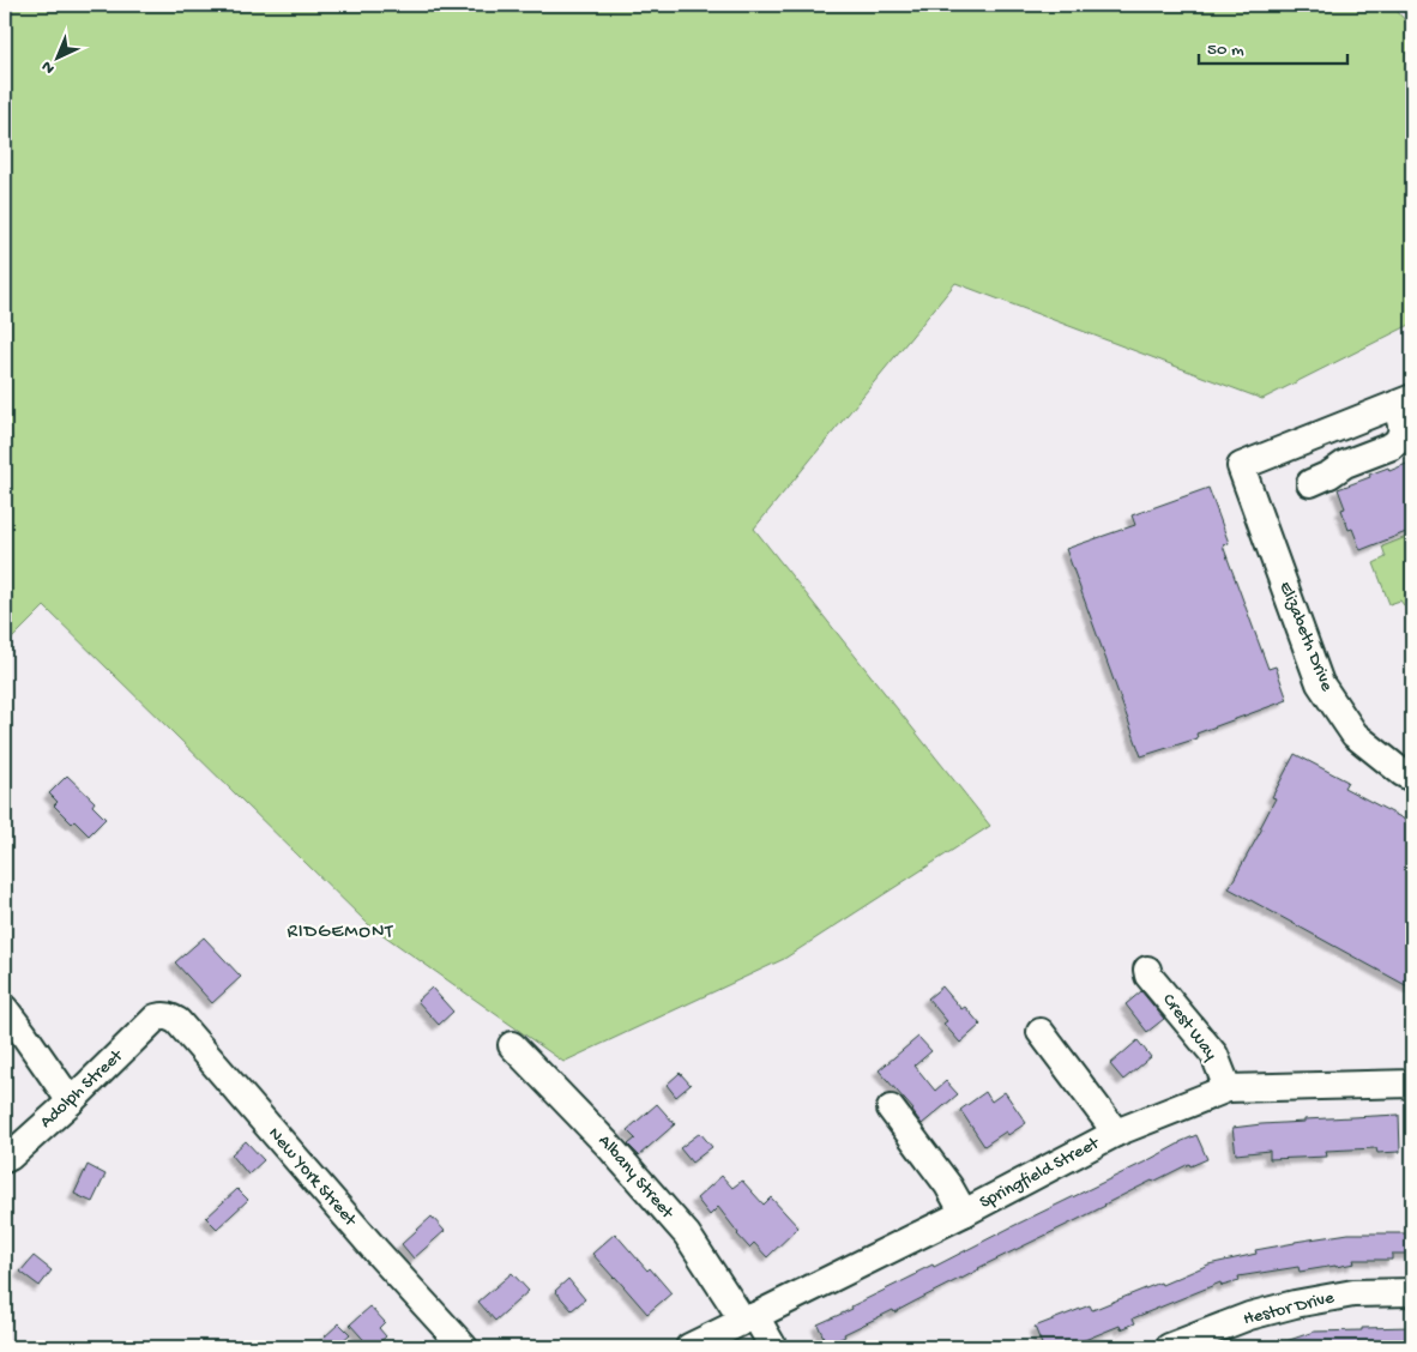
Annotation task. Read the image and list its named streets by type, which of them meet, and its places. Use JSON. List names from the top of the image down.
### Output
{
  "streets": {
    "street": [
      "Elizabeth Drive",
      "Crest Way",
      "Adolph Street",
      "Springfield Street",
      "New York Street",
      "Albany Street",
      "Hestor Drive"
    ]
  },
  "crossings": [
    ["Crest Way", "Springfield Street"],
    ["Adolph Street", "New York Street"],
    ["Springfield Street", "Albany Street"]
  ],
  "districts": ["RIDGEMONT"],
  "scale_bar": "50 m",
  "north": "bottom left"
}
